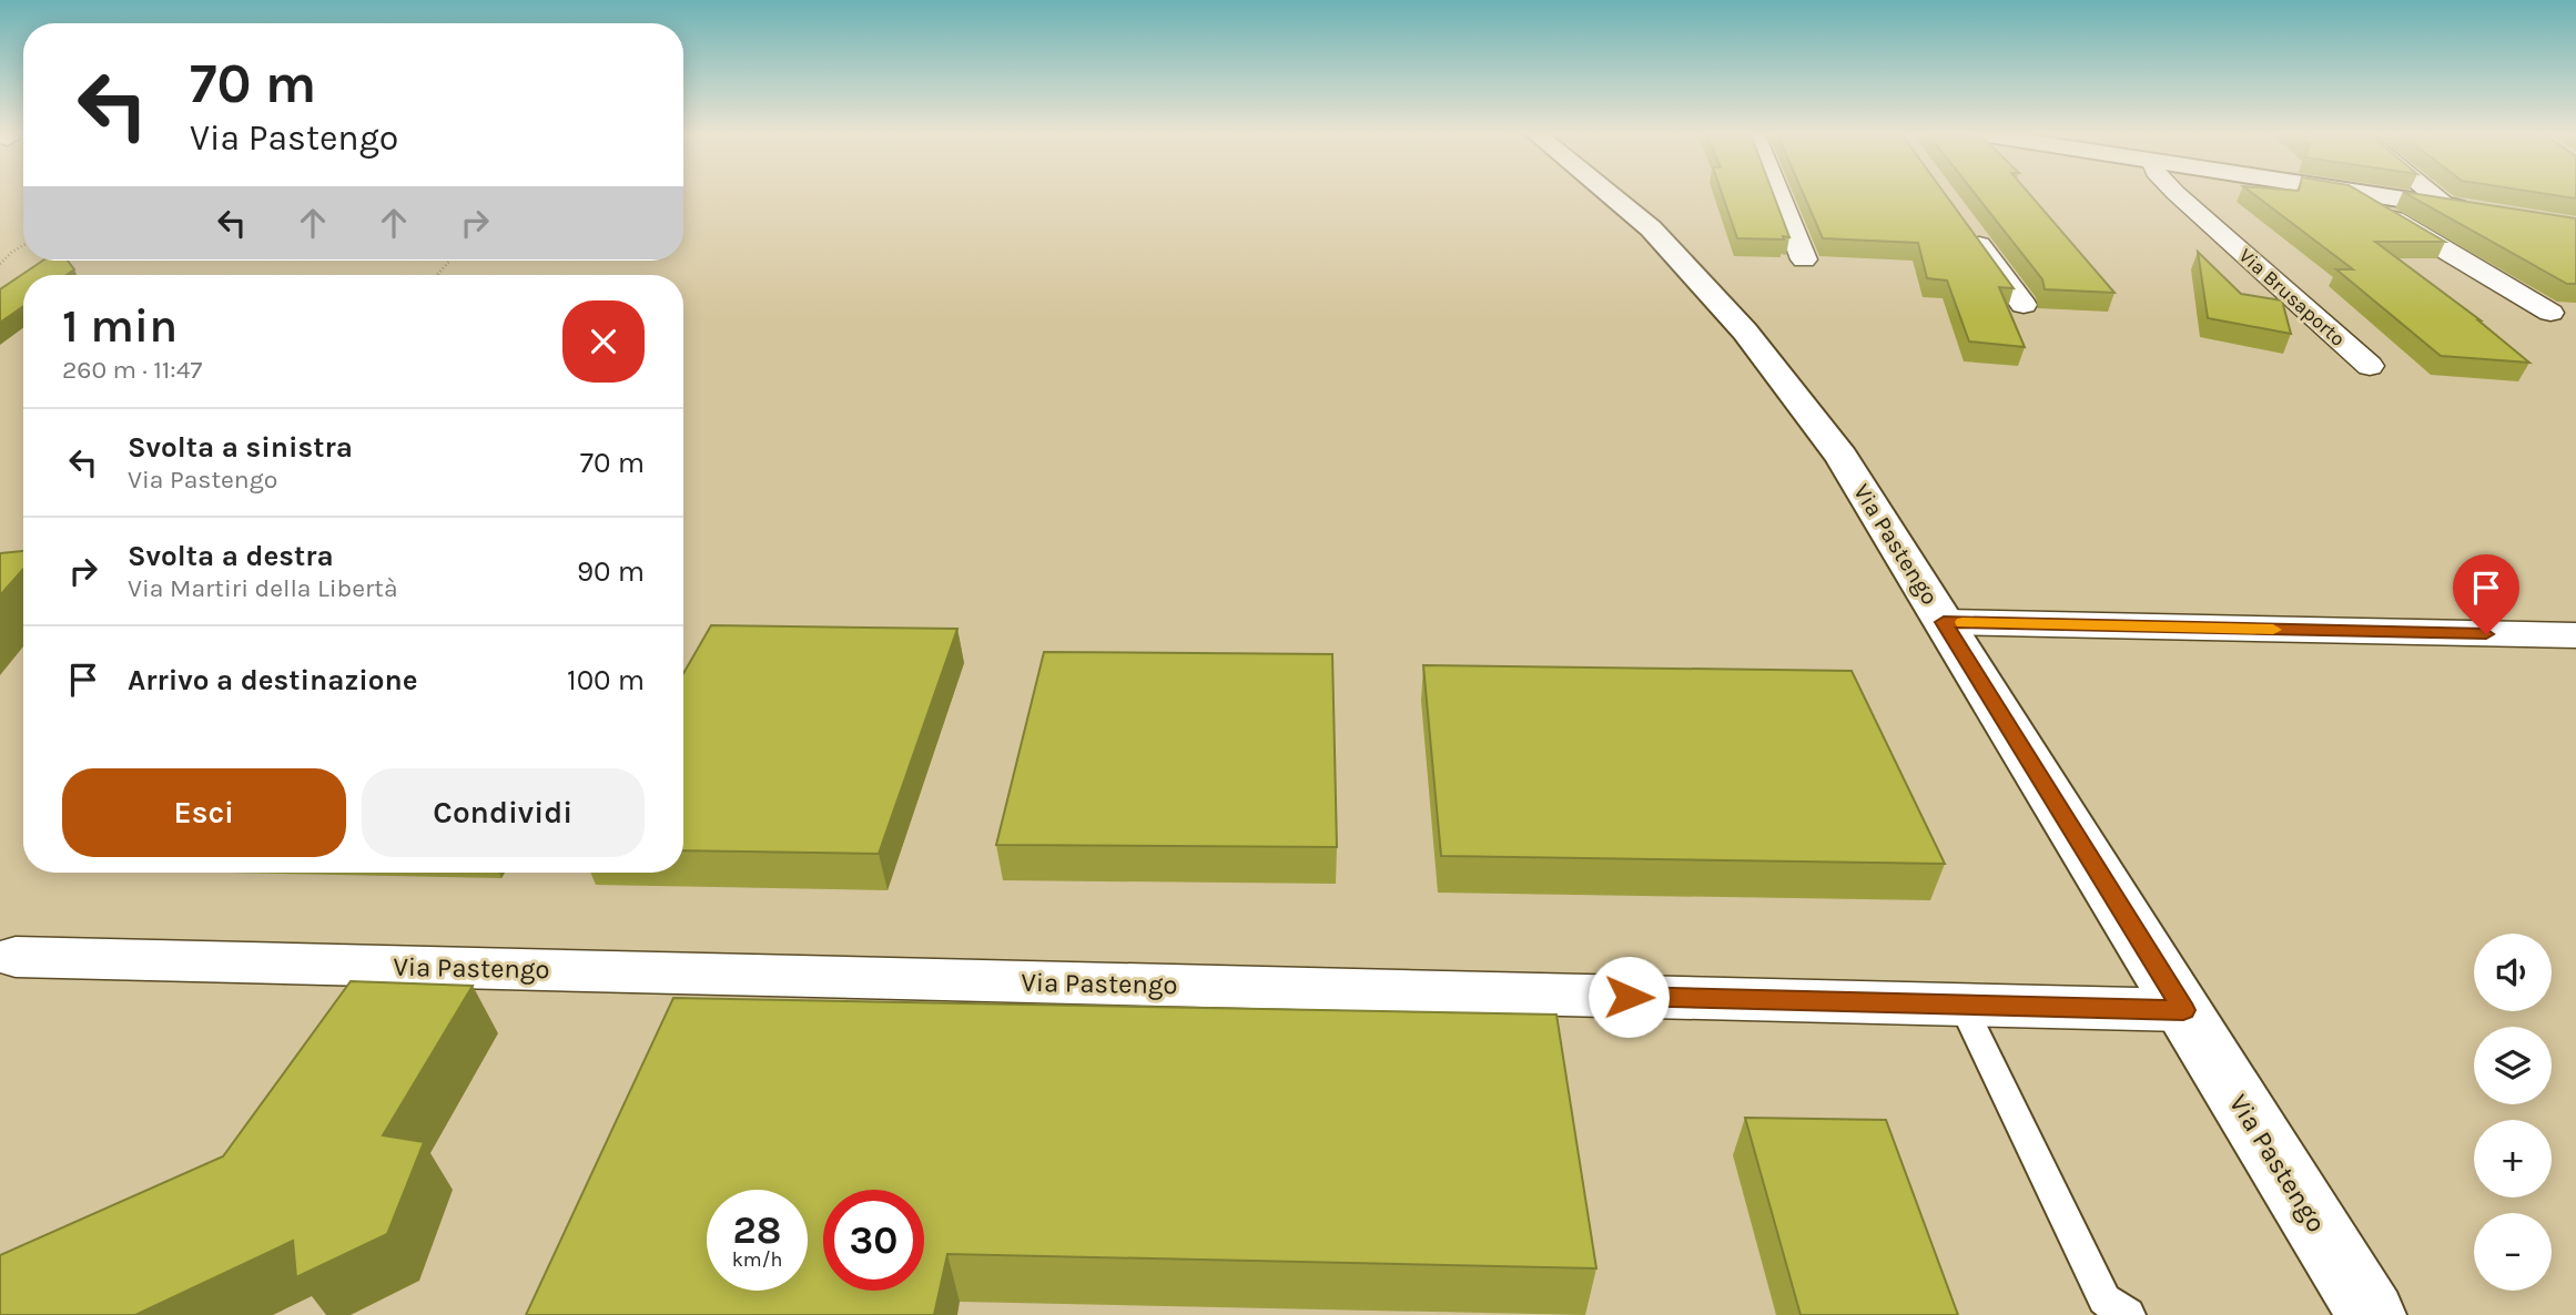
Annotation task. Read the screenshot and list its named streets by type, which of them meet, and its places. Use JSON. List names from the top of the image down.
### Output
{
  "streets": {
    "street": ["Via Brusaporto", "Via Pastengo"]
  },
  "page": {
    "turn": ["70 m", "Via Pastengo"],
    "heading": ["1 min", "260 m · 11:47"],
    "list": [
      {
        "name": "Svolta a sinistra",
        "note": "Via Pastengo",
        "value": "70 m"
      },
      {
        "name": "Svolta a destra",
        "note": "Via Martiri della Libertà",
        "value": "90 m"
      },
      {
        "name": "Arrivo a destinazione",
        "value": "100 m"
      }
    ],
    "buttons": ["Esci", "Condividi"],
    "map_buttons": ["+", "−"],
    "speed": "28 km/h",
    "limit": "30"
  }
}
